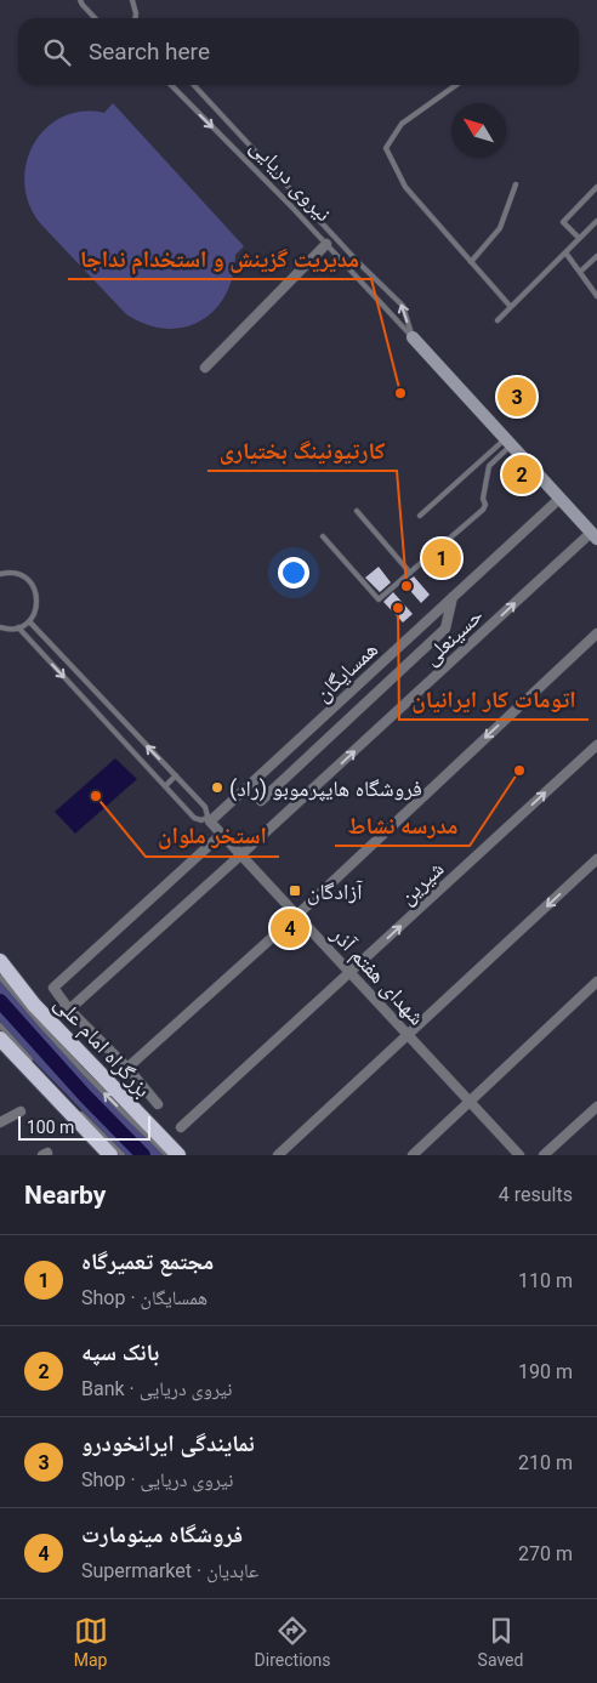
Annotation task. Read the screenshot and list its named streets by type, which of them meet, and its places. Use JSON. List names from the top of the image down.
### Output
{
  "streets": {
    "highway": ["بزرگراه امام علی"],
    "main road": ["نیروی دریایی"],
    "street": [
      "حسینعلی",
      "همسایگان",
      "شیرین",
      "شهدای هفتم آذر"
    ]
  },
  "crossings": [
    ["نیروی دریایی", "حسینعلی"],
    ["نیروی دریایی", "همسایگان"],
    ["حسینعلی", "شهدای هفتم آذر"],
    ["همسایگان", "شهدای هفتم آذر"],
    ["شیرین", "شهدای هفتم آذر"]
  ],
  "places": {
    "other": [
      "مدیریت گزینش و استخدام نداجا",
      "کارتیونینگ بختیاری",
      "اتومات کار ایرانیان",
      "مدرسه نشاط",
      "فروشگاه هایپرموبو (راد)",
      "استخر ملوان"
    ],
    "transit": ["آزادگان"]
  },
  "scale_bar": "100 m",
  "north": "top left",
  "page": {
    "search": "Search here",
    "pins": [
      "3",
      "2",
      "1",
      "4"
    ],
    "scale": "100 m",
    "heading": ["Nearby", "4 results"],
    "list": [
      {
        "mark": "1",
        "name": "مجتمع تعمیرگاه",
        "note": "Shop · همسایگان",
        "value": "110 m"
      },
      {
        "mark": "2",
        "name": "بانک سپه",
        "note": "Bank · نیروی دریایی",
        "value": "190 m"
      },
      {
        "mark": "3",
        "name": "نمایندگی ایرانخودرو",
        "note": "Shop · نیروی دریایی",
        "value": "210 m"
      },
      {
        "mark": "4",
        "name": "فروشگاه مینومارت",
        "note": "Supermarket · عابدیان",
        "value": "270 m"
      }
    ],
    "nav": ["Map", "Directions", "Saved"]
  }
}
